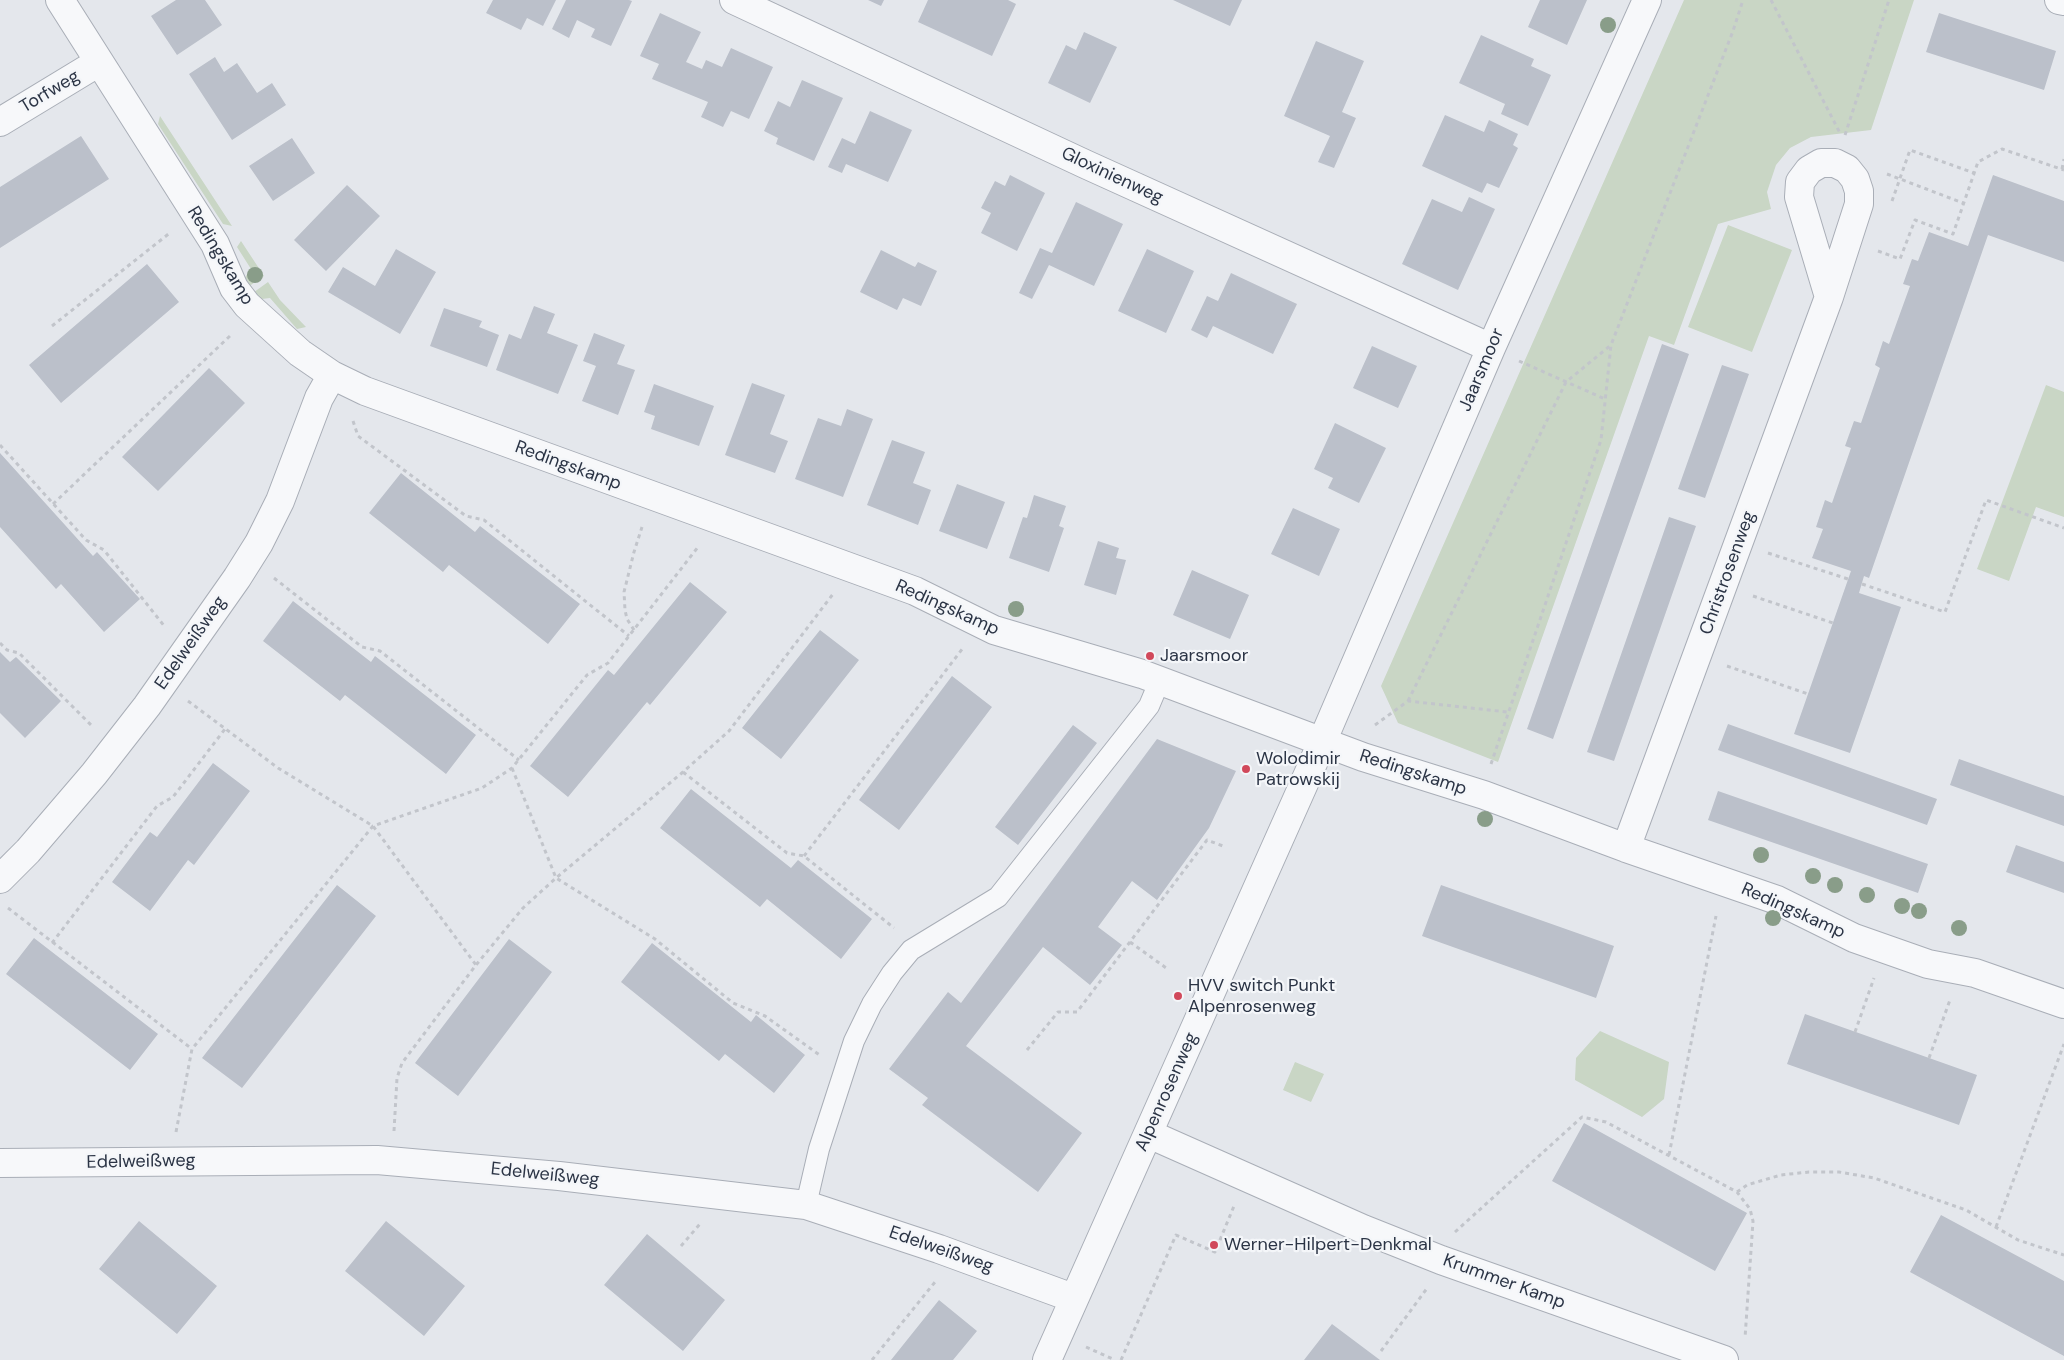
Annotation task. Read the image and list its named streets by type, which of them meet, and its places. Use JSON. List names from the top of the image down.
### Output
{
  "streets": {
    "street": [
      "Torfweg",
      "Gloxinienweg",
      "Redingskamp",
      "Jaarsmoor",
      "Christrosenweg",
      "Edelweißweg",
      "Alpenrosenweg",
      "Krummer Kamp"
    ]
  },
  "crossings": [
    ["Torfweg", "Redingskamp"],
    ["Gloxinienweg", "Jaarsmoor"],
    ["Redingskamp", "Jaarsmoor"],
    ["Redingskamp", "Christrosenweg"],
    ["Redingskamp", "Edelweißweg"],
    ["Redingskamp", "Alpenrosenweg"],
    ["Jaarsmoor", "Alpenrosenweg"],
    ["Edelweißweg", "Alpenrosenweg"],
    ["Alpenrosenweg", "Krummer Kamp"]
  ],
  "places": [
    "Jaarsmoor",
    "Wolodimir Patrowskij",
    "HVV switch Punkt Alpenrosenweg",
    "Werner-Hilpert-Denkmal"
  ]
}
